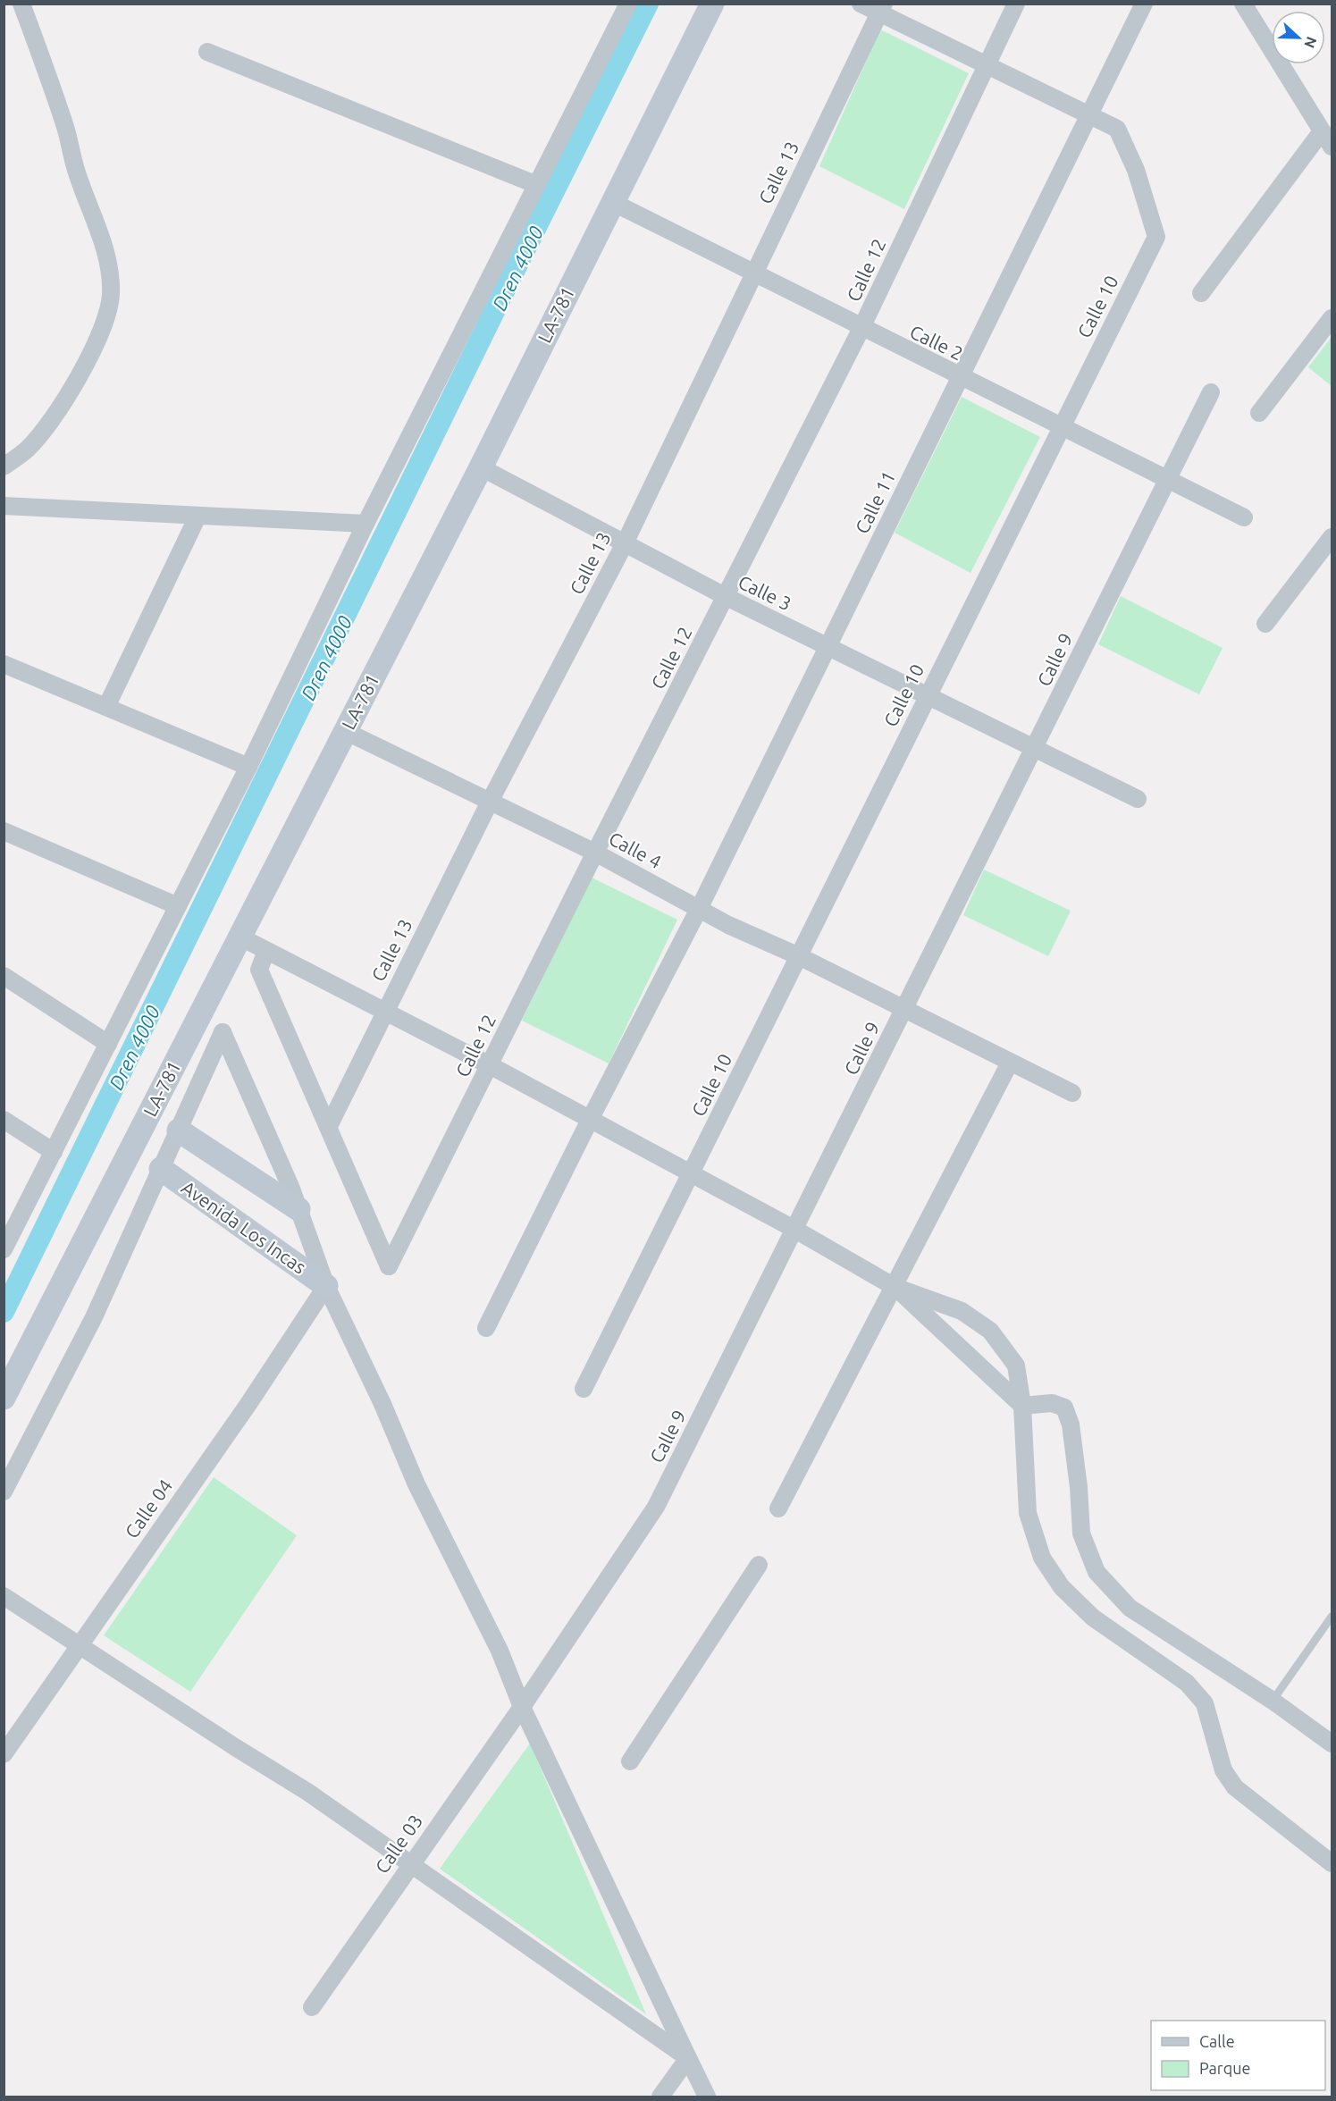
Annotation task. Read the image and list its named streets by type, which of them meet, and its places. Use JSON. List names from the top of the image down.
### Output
{
  "streets": {
    "street": [
      "Calle 13",
      "Calle 12",
      "Calle 10",
      "LA-781",
      "Calle 2",
      "Calle 11",
      "Calle 3",
      "Calle 9",
      "Calle 4",
      "Avenida Los Incas",
      "Calle 04",
      "Calle 03"
    ]
  },
  "crossings": [
    ["Calle 13", "Calle 12"],
    ["Calle 13", "Calle 2"],
    ["Calle 13", "Calle 3"],
    ["Calle 13", "Calle 4"],
    ["Calle 12", "Calle 2"],
    ["Calle 12", "Calle 3"],
    ["Calle 12", "Calle 4"],
    ["Calle 10", "Calle 2"],
    ["Calle 10", "Calle 11"],
    ["Calle 10", "Calle 3"],
    ["Calle 10", "Calle 4"],
    ["LA-781", "Calle 2"],
    ["LA-781", "Calle 3"],
    ["LA-781", "Calle 4"],
    ["Calle 2", "Calle 11"],
    ["Calle 2", "Calle 9"],
    ["Calle 11", "Calle 3"],
    ["Calle 11", "Calle 4"],
    ["Calle 3", "Calle 9"],
    ["Calle 9", "Calle 4"],
    ["Calle 9", "Calle 03"],
    ["Avenida Los Incas", "Calle 04"]
  ],
  "water": ["Dren 4000"],
  "legend": ["Calle", "Parque"],
  "north": "right"
}
